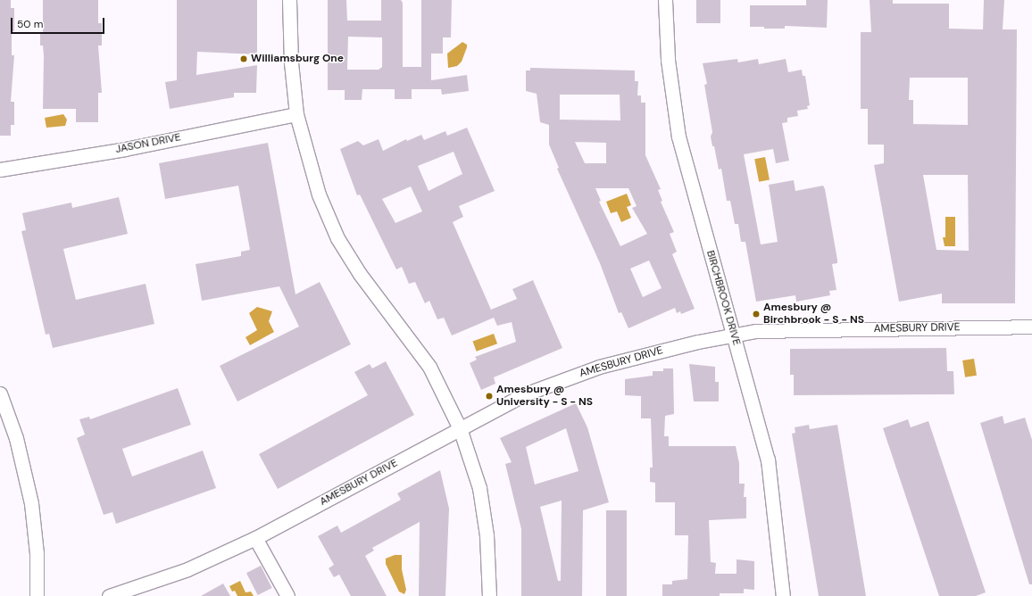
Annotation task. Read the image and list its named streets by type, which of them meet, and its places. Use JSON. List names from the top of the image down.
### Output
{
  "streets": {
    "street": ["JASON DRIVE", "BIRCHBROOK DRIVE", "AMESBURY DRIVE"]
  },
  "crossings": [
    ["BIRCHBROOK DRIVE", "AMESBURY DRIVE"]
  ],
  "places": ["Williamsburg One", "Amesbury @ Birchbrook - S - NS", "Amesbury @ University - S - NS"],
  "scale_bar": "50 m"
}
